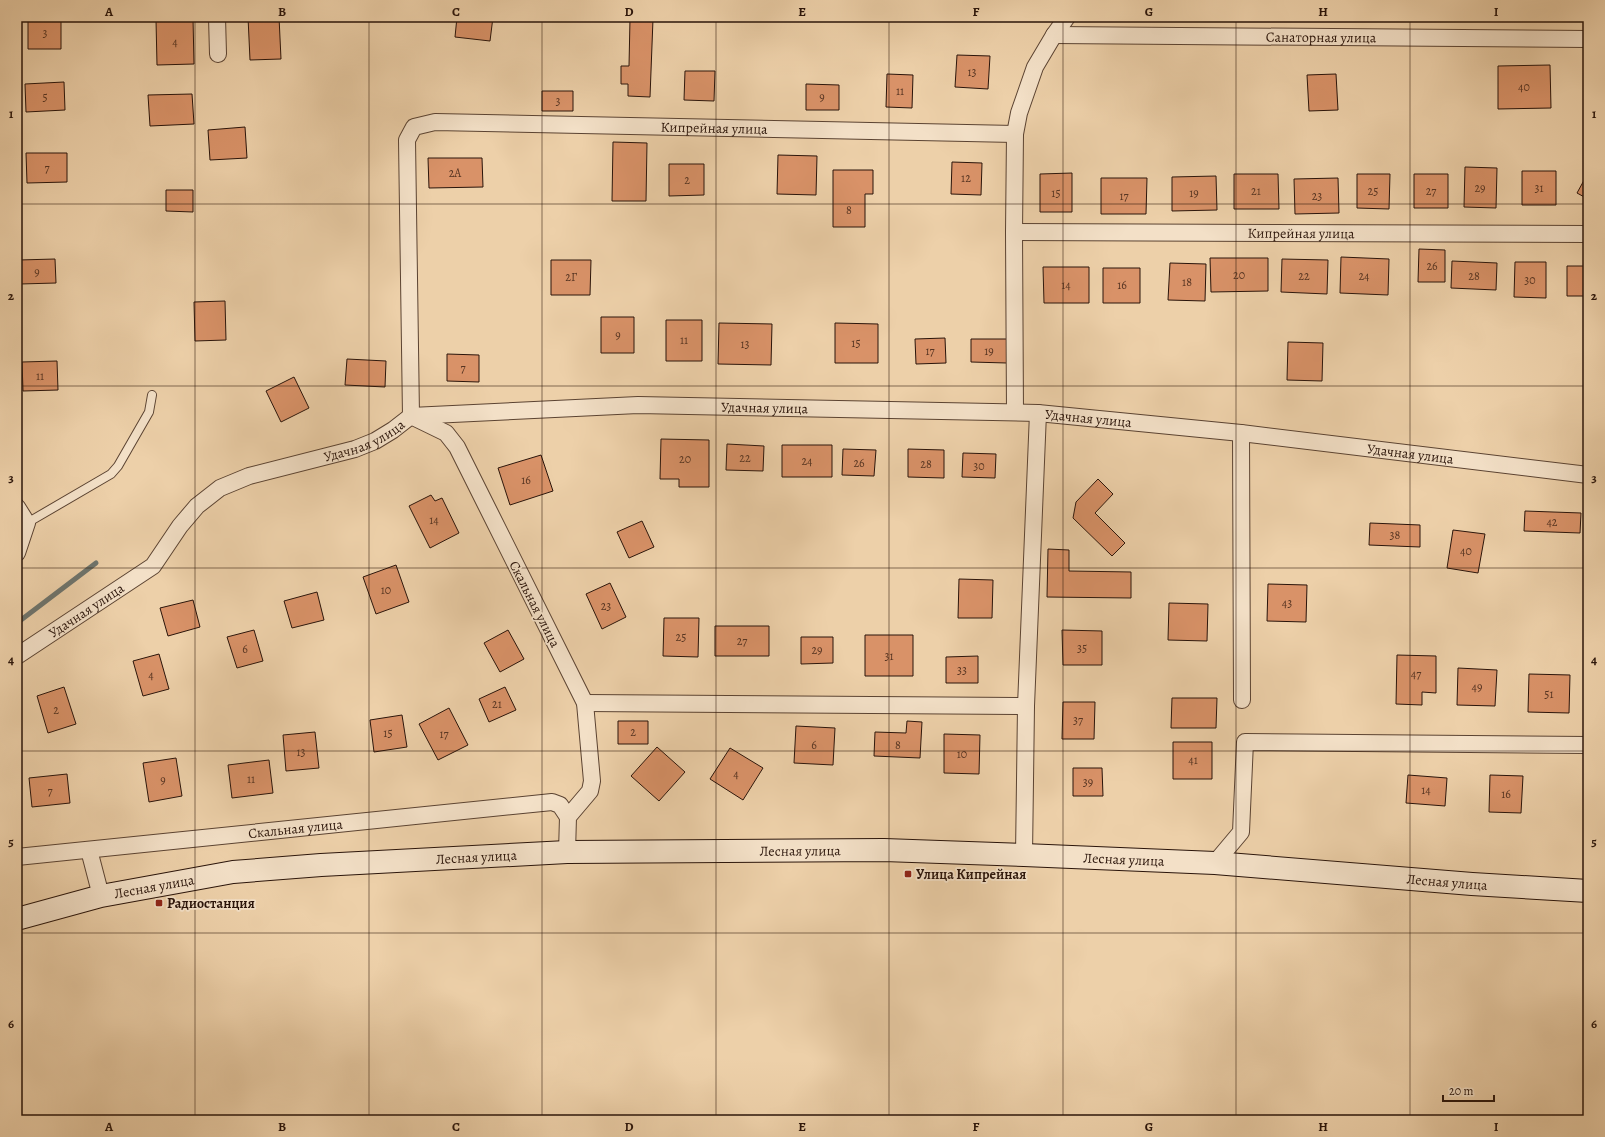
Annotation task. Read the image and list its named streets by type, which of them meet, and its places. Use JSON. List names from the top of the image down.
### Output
{
  "streets": {
    "main road": ["Лесная улица"],
    "street": [
      "Санаторная улица",
      "Кипрейная улица",
      "Удачная улица",
      "Скальная улица"
    ]
  },
  "crossings": [
    ["Кипрейная улица", "Удачная улица"],
    ["Кипрейная улица", "Скальная улица"],
    ["Удачная улица", "Скальная улица"]
  ],
  "places": {
    "transit": ["Улица Кипрейная", "Радиостанция"]
  },
  "house_numbers": [
    "3",
    "4",
    "13",
    "40",
    "11",
    "5",
    "9",
    "3",
    "7",
    "2А",
    "12",
    "2",
    "29",
    "31",
    "21",
    "25",
    "27",
    "15",
    "19",
    "17",
    "23",
    "8",
    "26",
    "9",
    "20",
    "22",
    "24",
    "28",
    "2Г",
    "30",
    "18",
    "14",
    "16",
    "9",
    "11",
    "15",
    "13",
    "17",
    "19",
    "7",
    "11",
    "22",
    "20",
    "24",
    "26",
    "28",
    "30",
    "16",
    "14",
    "42",
    "38",
    "40",
    "10",
    "43",
    "23",
    "25",
    "27",
    "35",
    "6",
    "29",
    "31",
    "33",
    "47",
    "4",
    "49",
    "51",
    "21",
    "2",
    "37",
    "2",
    "15",
    "17",
    "6",
    "8",
    "13",
    "10",
    "41",
    "4",
    "11",
    "9",
    "39",
    "14",
    "7",
    "16"
  ],
  "scale_bar": "20 m",
  "grid": {
    "columns": [
      "A",
      "B",
      "C",
      "D",
      "E",
      "F",
      "G",
      "H",
      "I"
    ],
    "rows": [
      "1",
      "2",
      "3",
      "4",
      "5",
      "6"
    ]
  }
}
